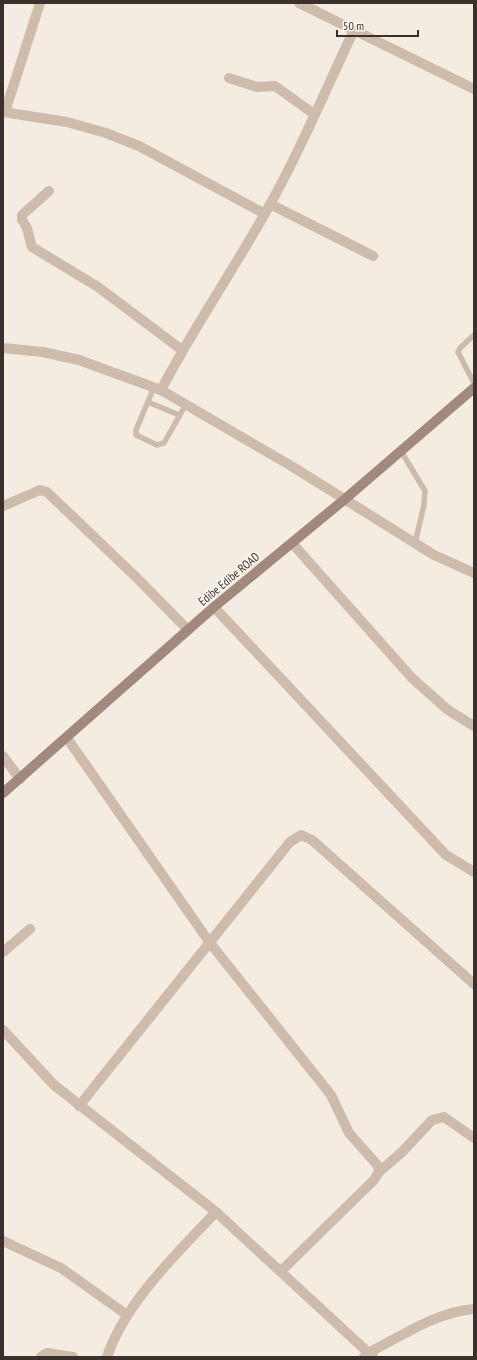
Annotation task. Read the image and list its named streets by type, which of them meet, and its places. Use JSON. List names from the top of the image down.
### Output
{
  "streets": {
    "main road": ["Edibe Edibe ROAD"]
  },
  "scale_bar": "50 m"
}
